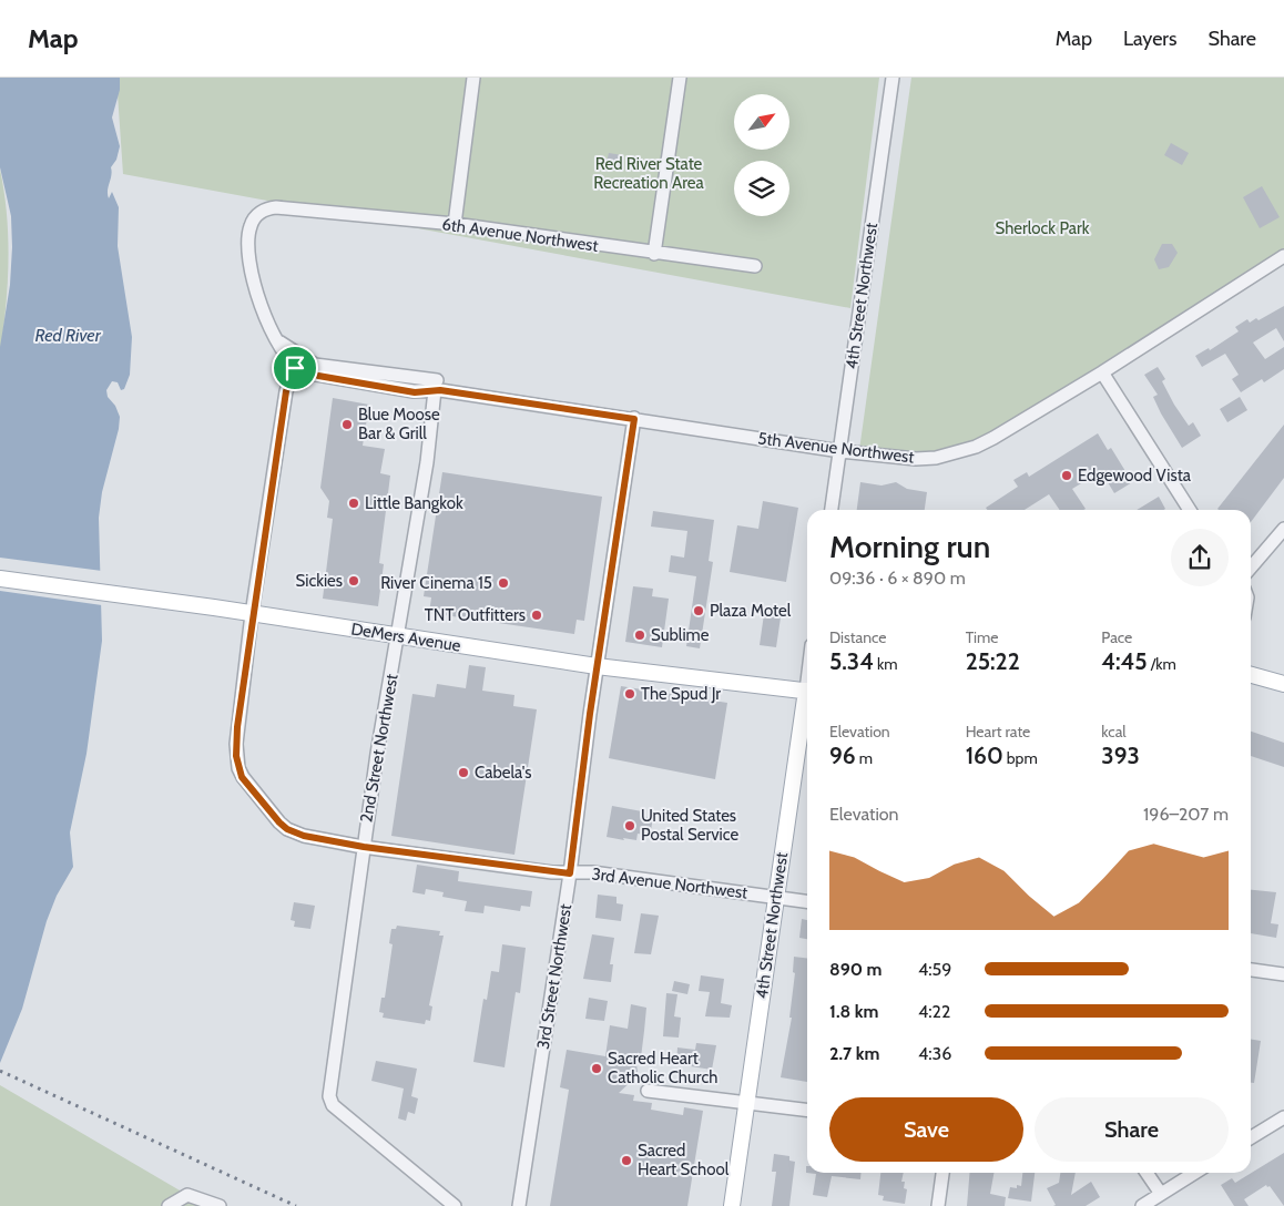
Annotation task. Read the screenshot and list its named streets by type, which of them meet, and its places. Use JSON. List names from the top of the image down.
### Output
{
  "streets": {
    "main road": ["4th Street Northwest", "DeMers Avenue"],
    "street": [
      "6th Avenue Northwest",
      "5th Avenue Northwest",
      "2nd Street Northwest",
      "3rd Avenue Northwest",
      "3rd Street Northwest"
    ]
  },
  "crossings": [
    ["4th Street Northwest", "5th Avenue Northwest"],
    ["4th Street Northwest", "3rd Avenue Northwest"],
    ["5th Avenue Northwest", "2nd Street Northwest"],
    ["5th Avenue Northwest", "3rd Street Northwest"],
    ["DeMers Avenue", "2nd Street Northwest"],
    ["DeMers Avenue", "3rd Avenue Northwest"],
    ["DeMers Avenue", "3rd Street Northwest"],
    ["2nd Street Northwest", "3rd Avenue Northwest"],
    ["3rd Avenue Northwest", "3rd Street Northwest"]
  ],
  "water": ["Red River"],
  "parks": ["Red River State Recreation Area", "Sherlock Park"],
  "places": [
    "Blue Moose Bar & Grill",
    "Edgewood Vista",
    "Little Bangkok",
    "Sickies",
    "River Cinema 15",
    "Plaza Motel",
    "TNT Outfitters",
    "Sublime",
    "The Spud Jr",
    "Cabela's",
    "United States Postal Service",
    "Sacred Heart Catholic Church",
    "Sacred Heart School"
  ],
  "north": "top right",
  "page": {
    "header": "Map",
    "nav": ["Map", "Layers", "Share"],
    "heading": ["Morning run", "09:36 · 6 × 890 m"],
    "stats": [
      ["Distance", "5.34 km"],
      ["Time", "25:22"],
      ["Pace", "4:45 /km"],
      ["Elevation", "96 m"],
      ["Heart rate", "160 bpm"],
      ["kcal", "393"]
    ],
    "chart": ["Elevation", "196–207 m"],
    "list": [
      {
        "name": "890 m",
        "note": "4:59"
      },
      {
        "name": "1.8 km",
        "note": "4:22"
      },
      {
        "name": "2.7 km",
        "note": "4:36"
      }
    ],
    "buttons": ["Save", "Share"]
  }
}
